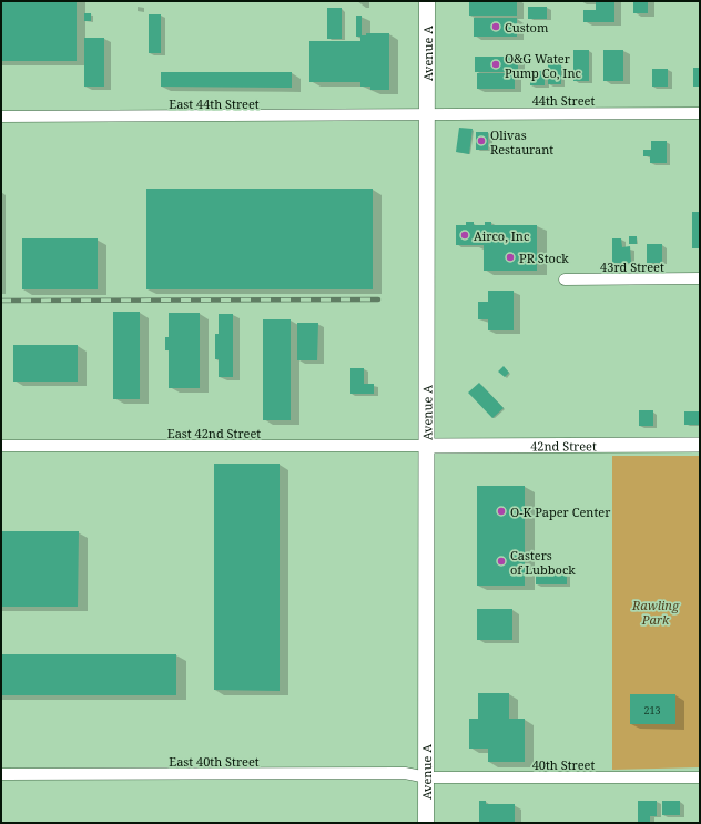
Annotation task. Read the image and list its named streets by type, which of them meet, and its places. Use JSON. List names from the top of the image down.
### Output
{
  "streets": {
    "main road": ["Avenue A"],
    "street": [
      "44th Street",
      "East 44th Street",
      "43rd Street",
      "East 42nd Street",
      "42nd Street",
      "East 40th Street",
      "40th Street"
    ]
  },
  "crossings": [
    ["Avenue A", "44th Street"],
    ["Avenue A", "East 44th Street"],
    ["Avenue A", "East 42nd Street"],
    ["Avenue A", "42nd Street"],
    ["Avenue A", "East 40th Street"],
    ["Avenue A", "40th Street"],
    ["44th Street", "East 44th Street"],
    ["East 42nd Street", "42nd Street"],
    ["East 40th Street", "40th Street"]
  ],
  "parks": ["Rawling Park"],
  "places": [
    "Custom",
    "O&G Water Pump Co, Inc",
    "Olivas Restaurant",
    "Airco, Inc",
    "PR Stock",
    "O-K Paper Center",
    "Casters of Lubbock"
  ],
  "house_numbers": ["213"]
}
